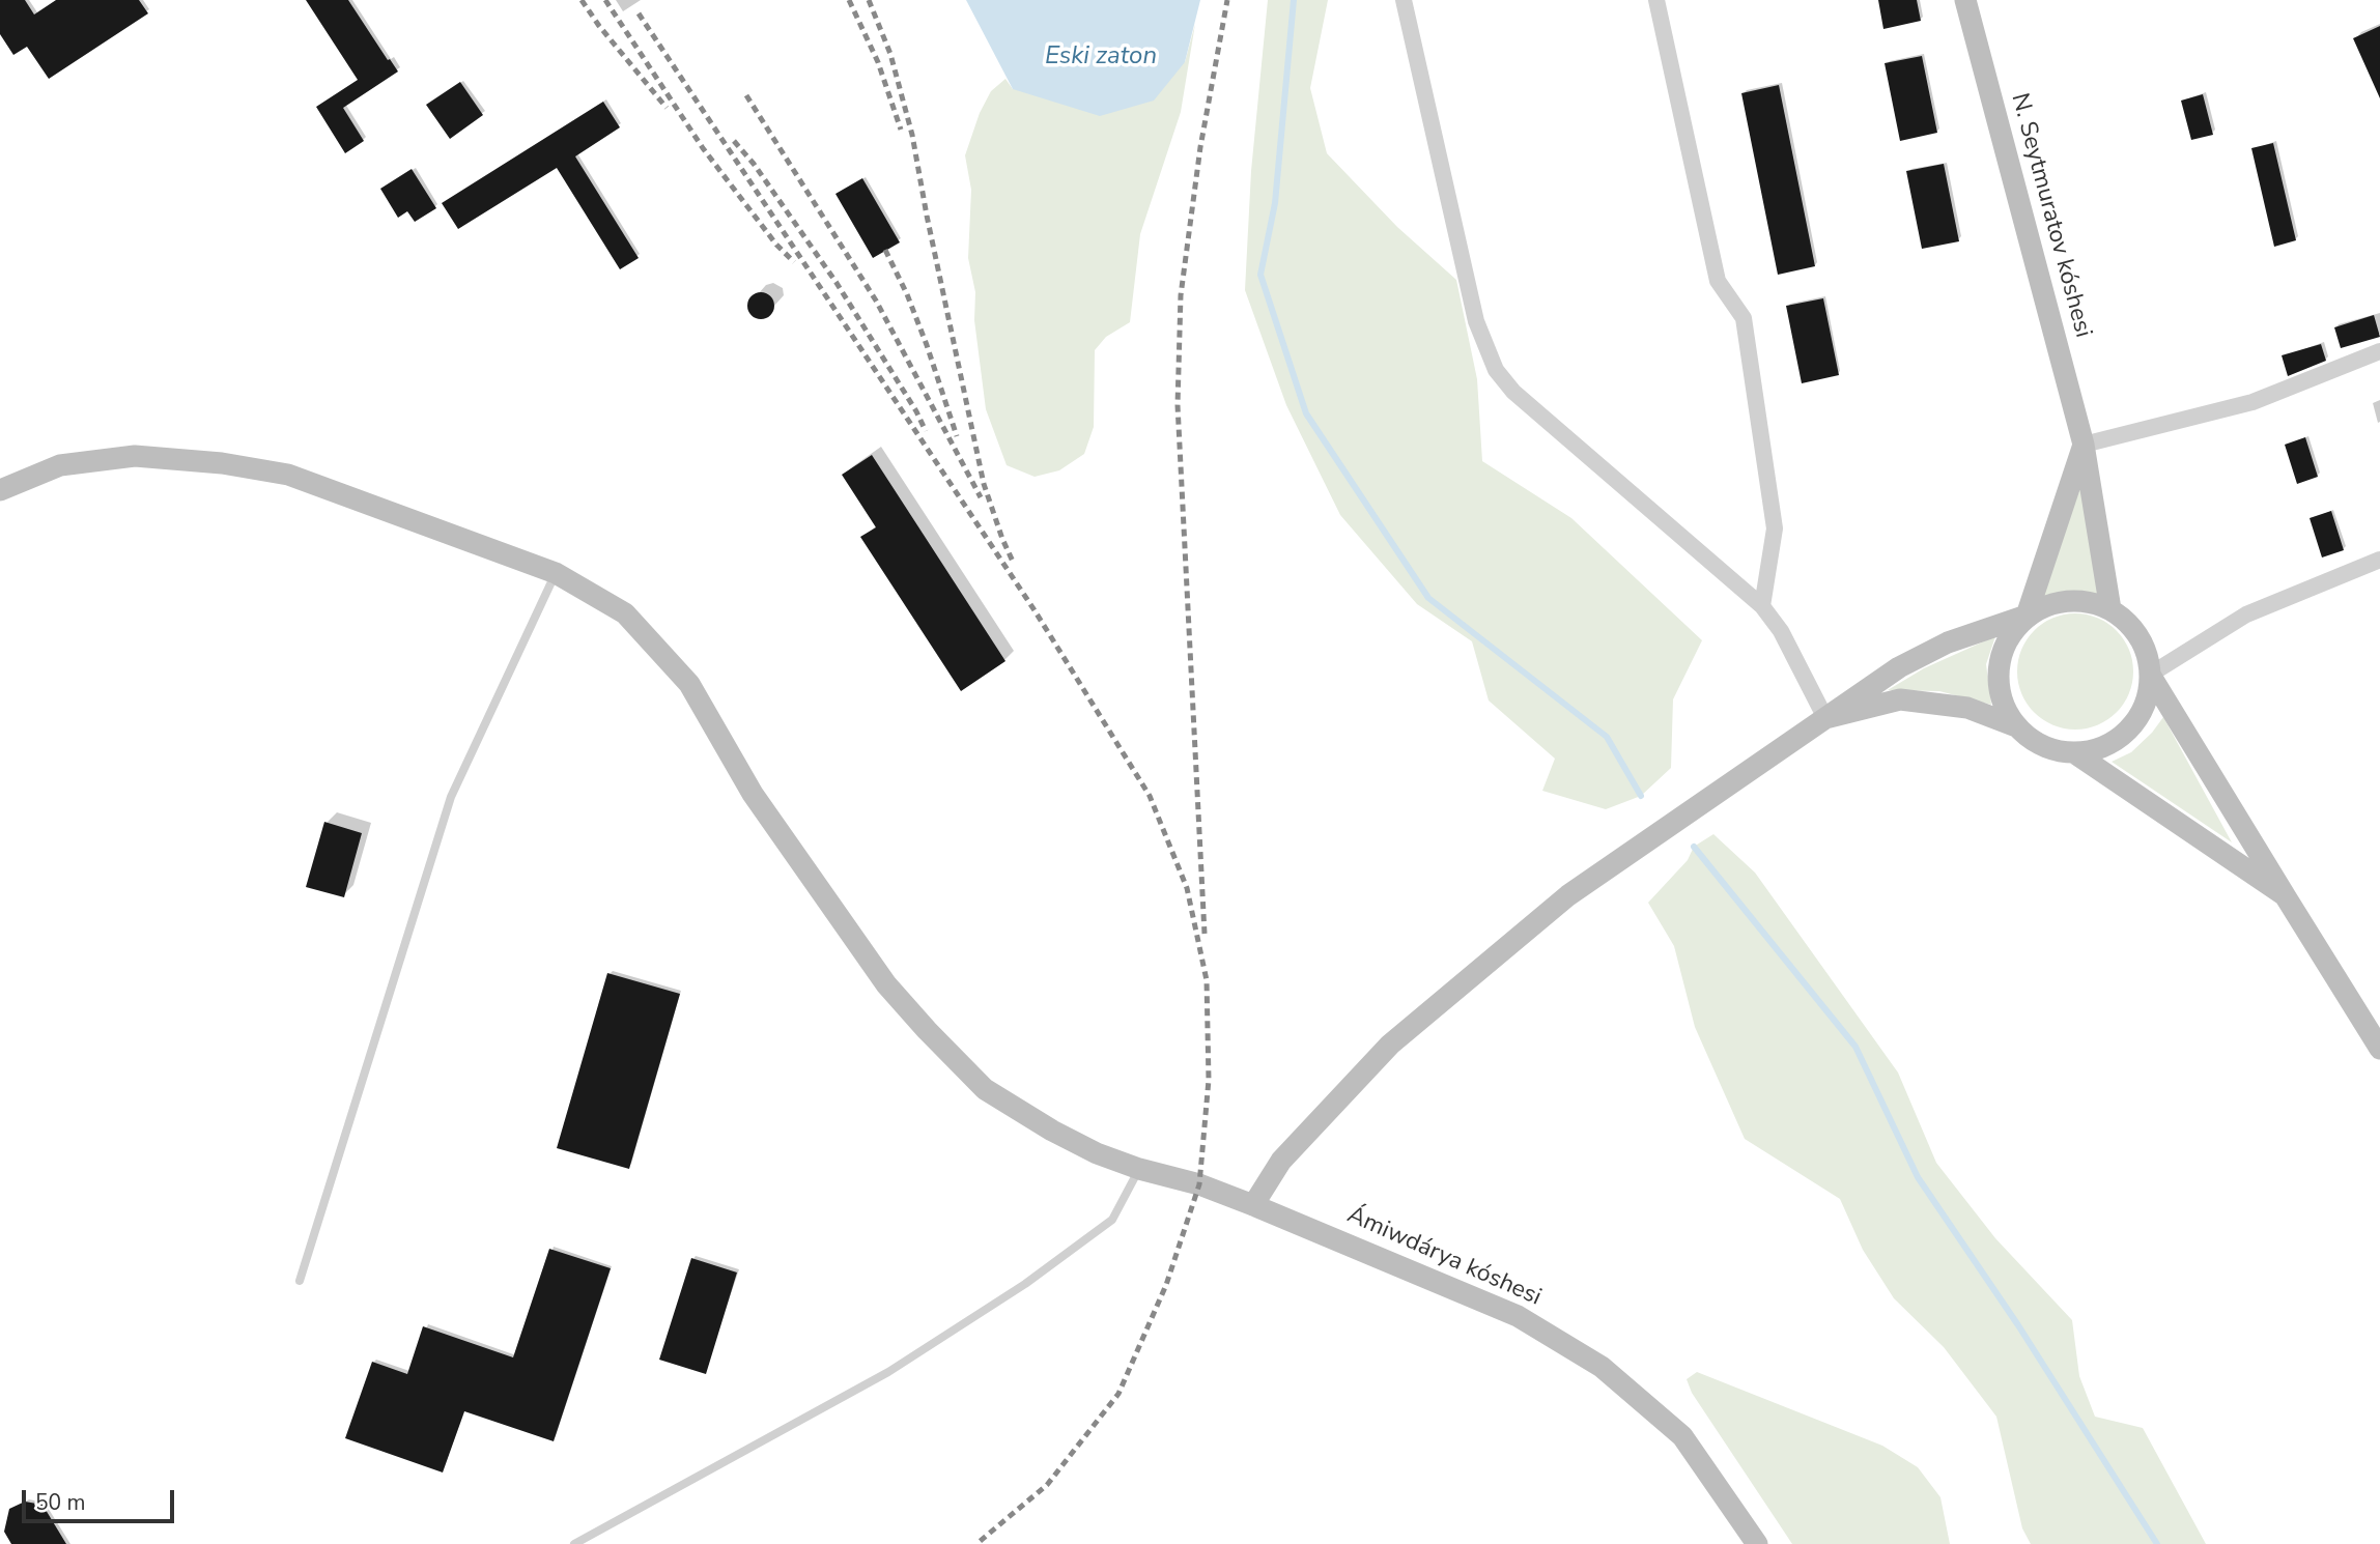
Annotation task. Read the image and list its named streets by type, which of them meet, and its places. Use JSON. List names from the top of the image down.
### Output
{
  "streets": {
    "street": ["N. Seytmuratov kóshesi", "Ámiwdárya kóshesi"]
  },
  "water": ["Eski zaton"],
  "scale_bar": "50 m"
}
